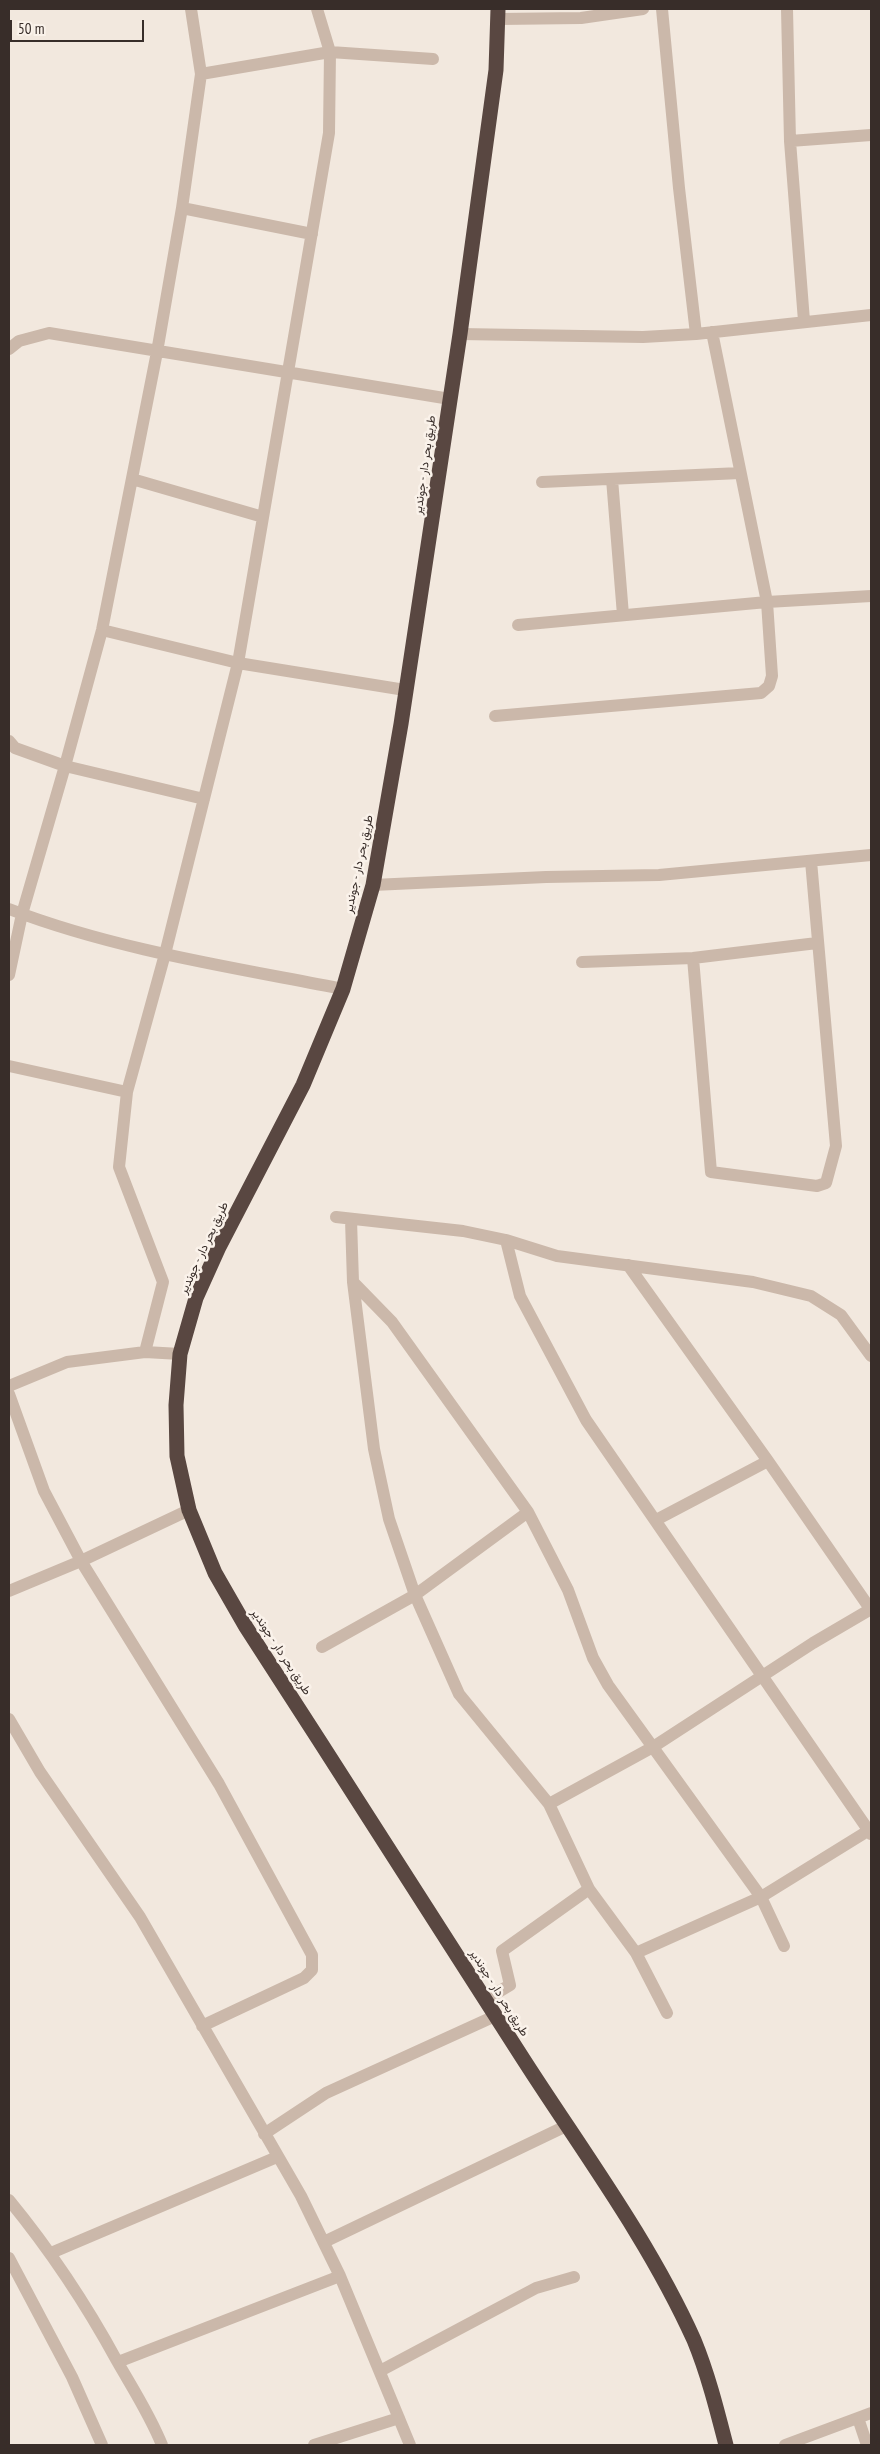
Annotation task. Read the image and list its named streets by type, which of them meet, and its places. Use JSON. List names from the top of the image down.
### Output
{
  "streets": {
    "highway": ["طريق بحر دار - جوندير"]
  },
  "scale_bar": "50 m"
}
